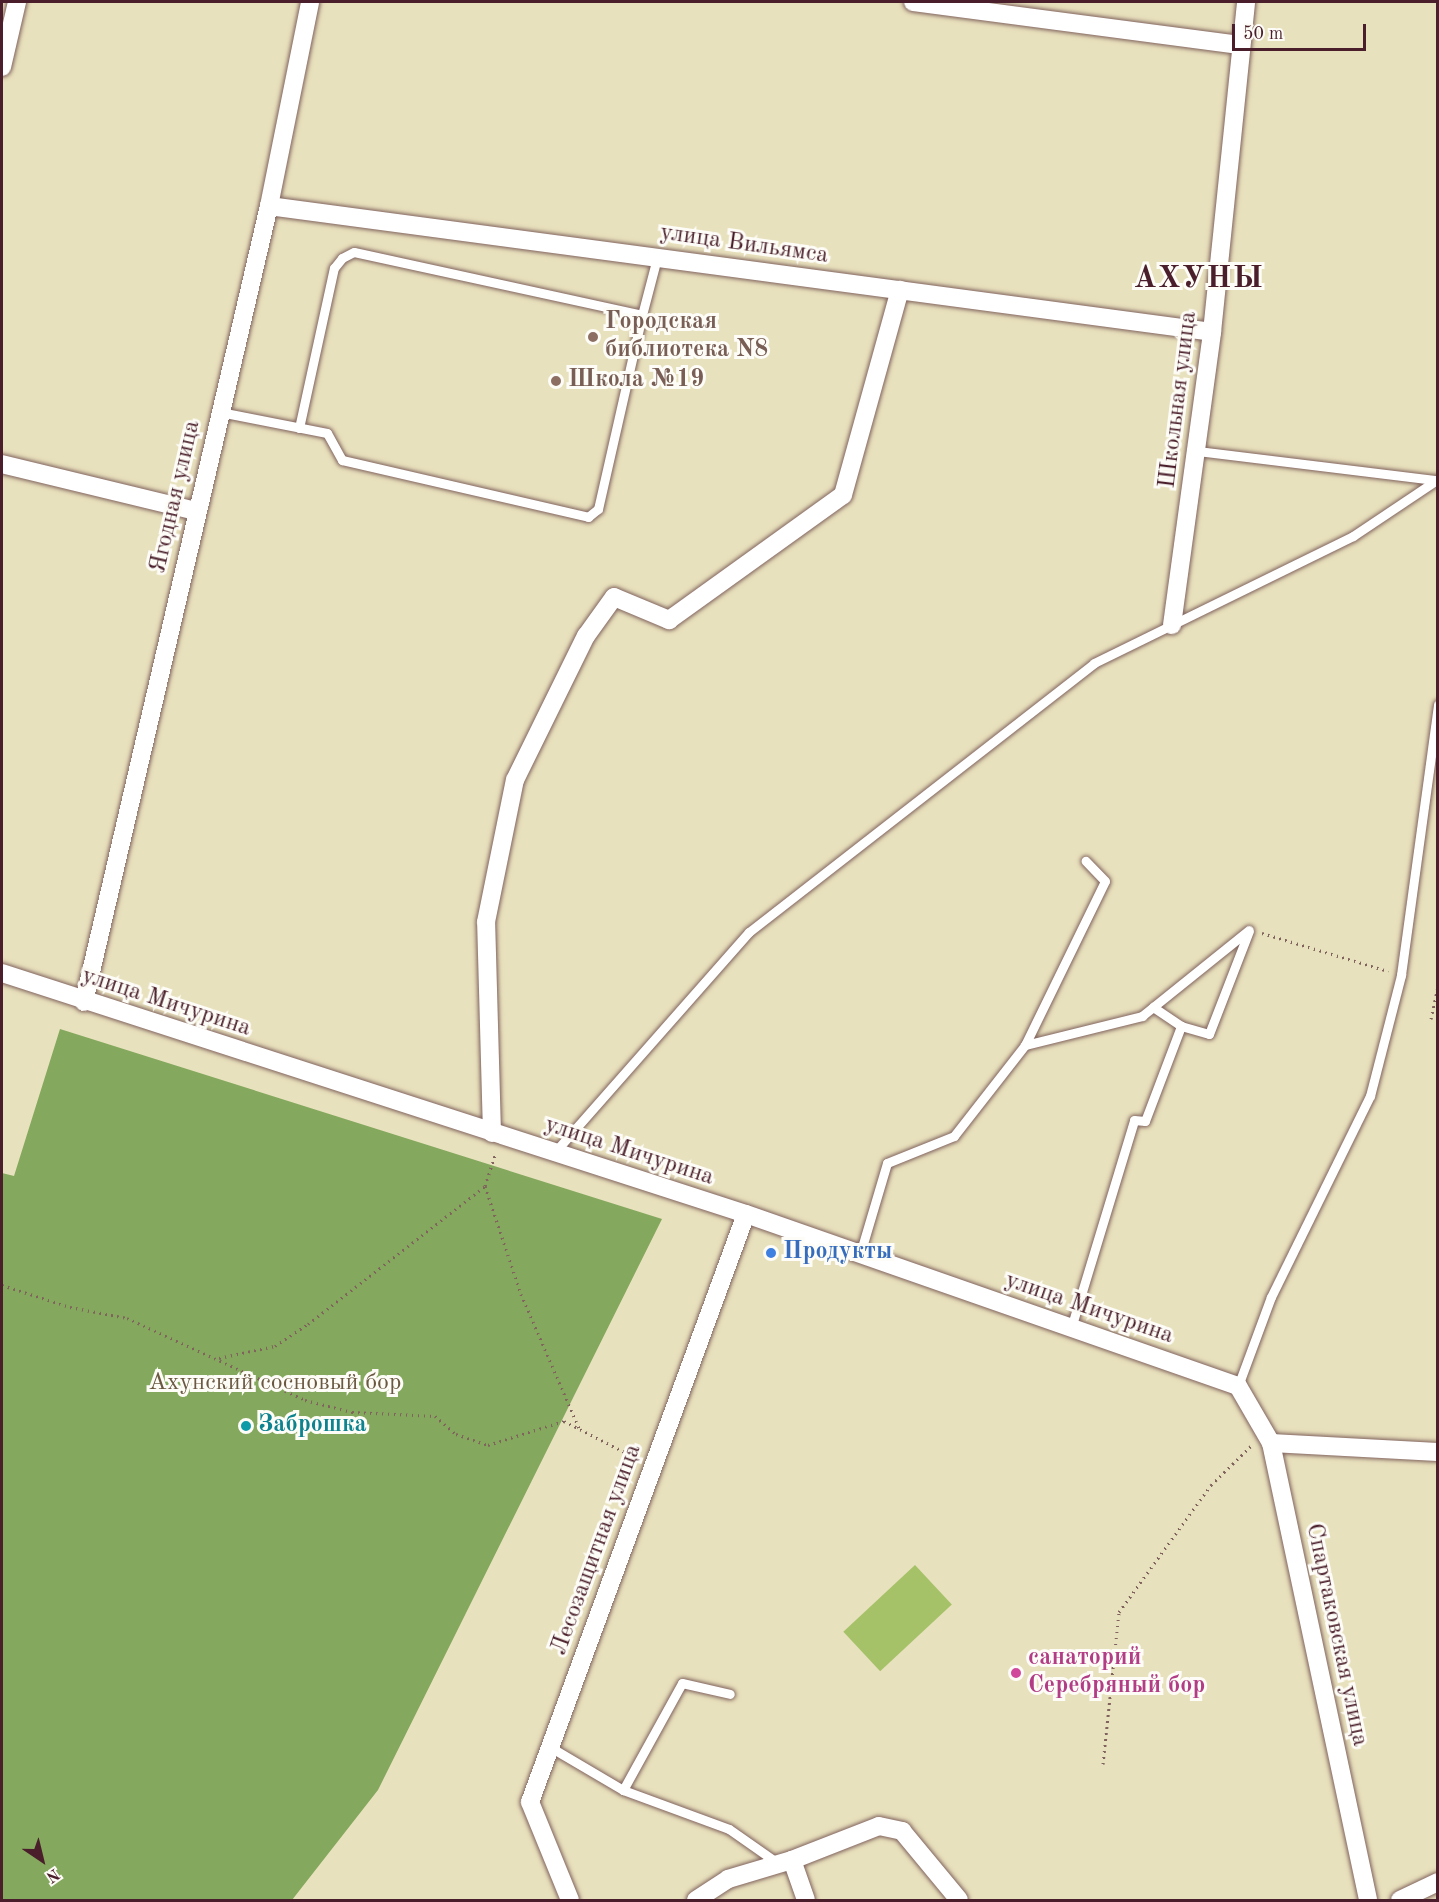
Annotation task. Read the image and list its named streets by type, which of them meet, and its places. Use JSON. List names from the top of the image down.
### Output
{
  "streets": {
    "street": [
      "улица Вильямса",
      "Школьная улица",
      "Ягодная улица",
      "улица Мичурина",
      "Лесозащитная улица",
      "Спартаковская улица"
    ]
  },
  "crossings": [
    ["улица Вильямса", "Школьная улица"],
    ["улица Вильямса", "Ягодная улица"],
    ["Ягодная улица", "улица Мичурина"],
    ["улица Мичурина", "Лесозащитная улица"],
    ["улица Мичурина", "Спартаковская улица"]
  ],
  "districts": ["АХУНЫ"],
  "parks": ["Ахунский сосновый бор"],
  "places": [
    "Городская библиотека N8",
    "Школа №19",
    "Продукты",
    "Заброшка",
    "санаторий Серебряный бор"
  ],
  "scale_bar": "50 m",
  "north": "bottom right"
}
